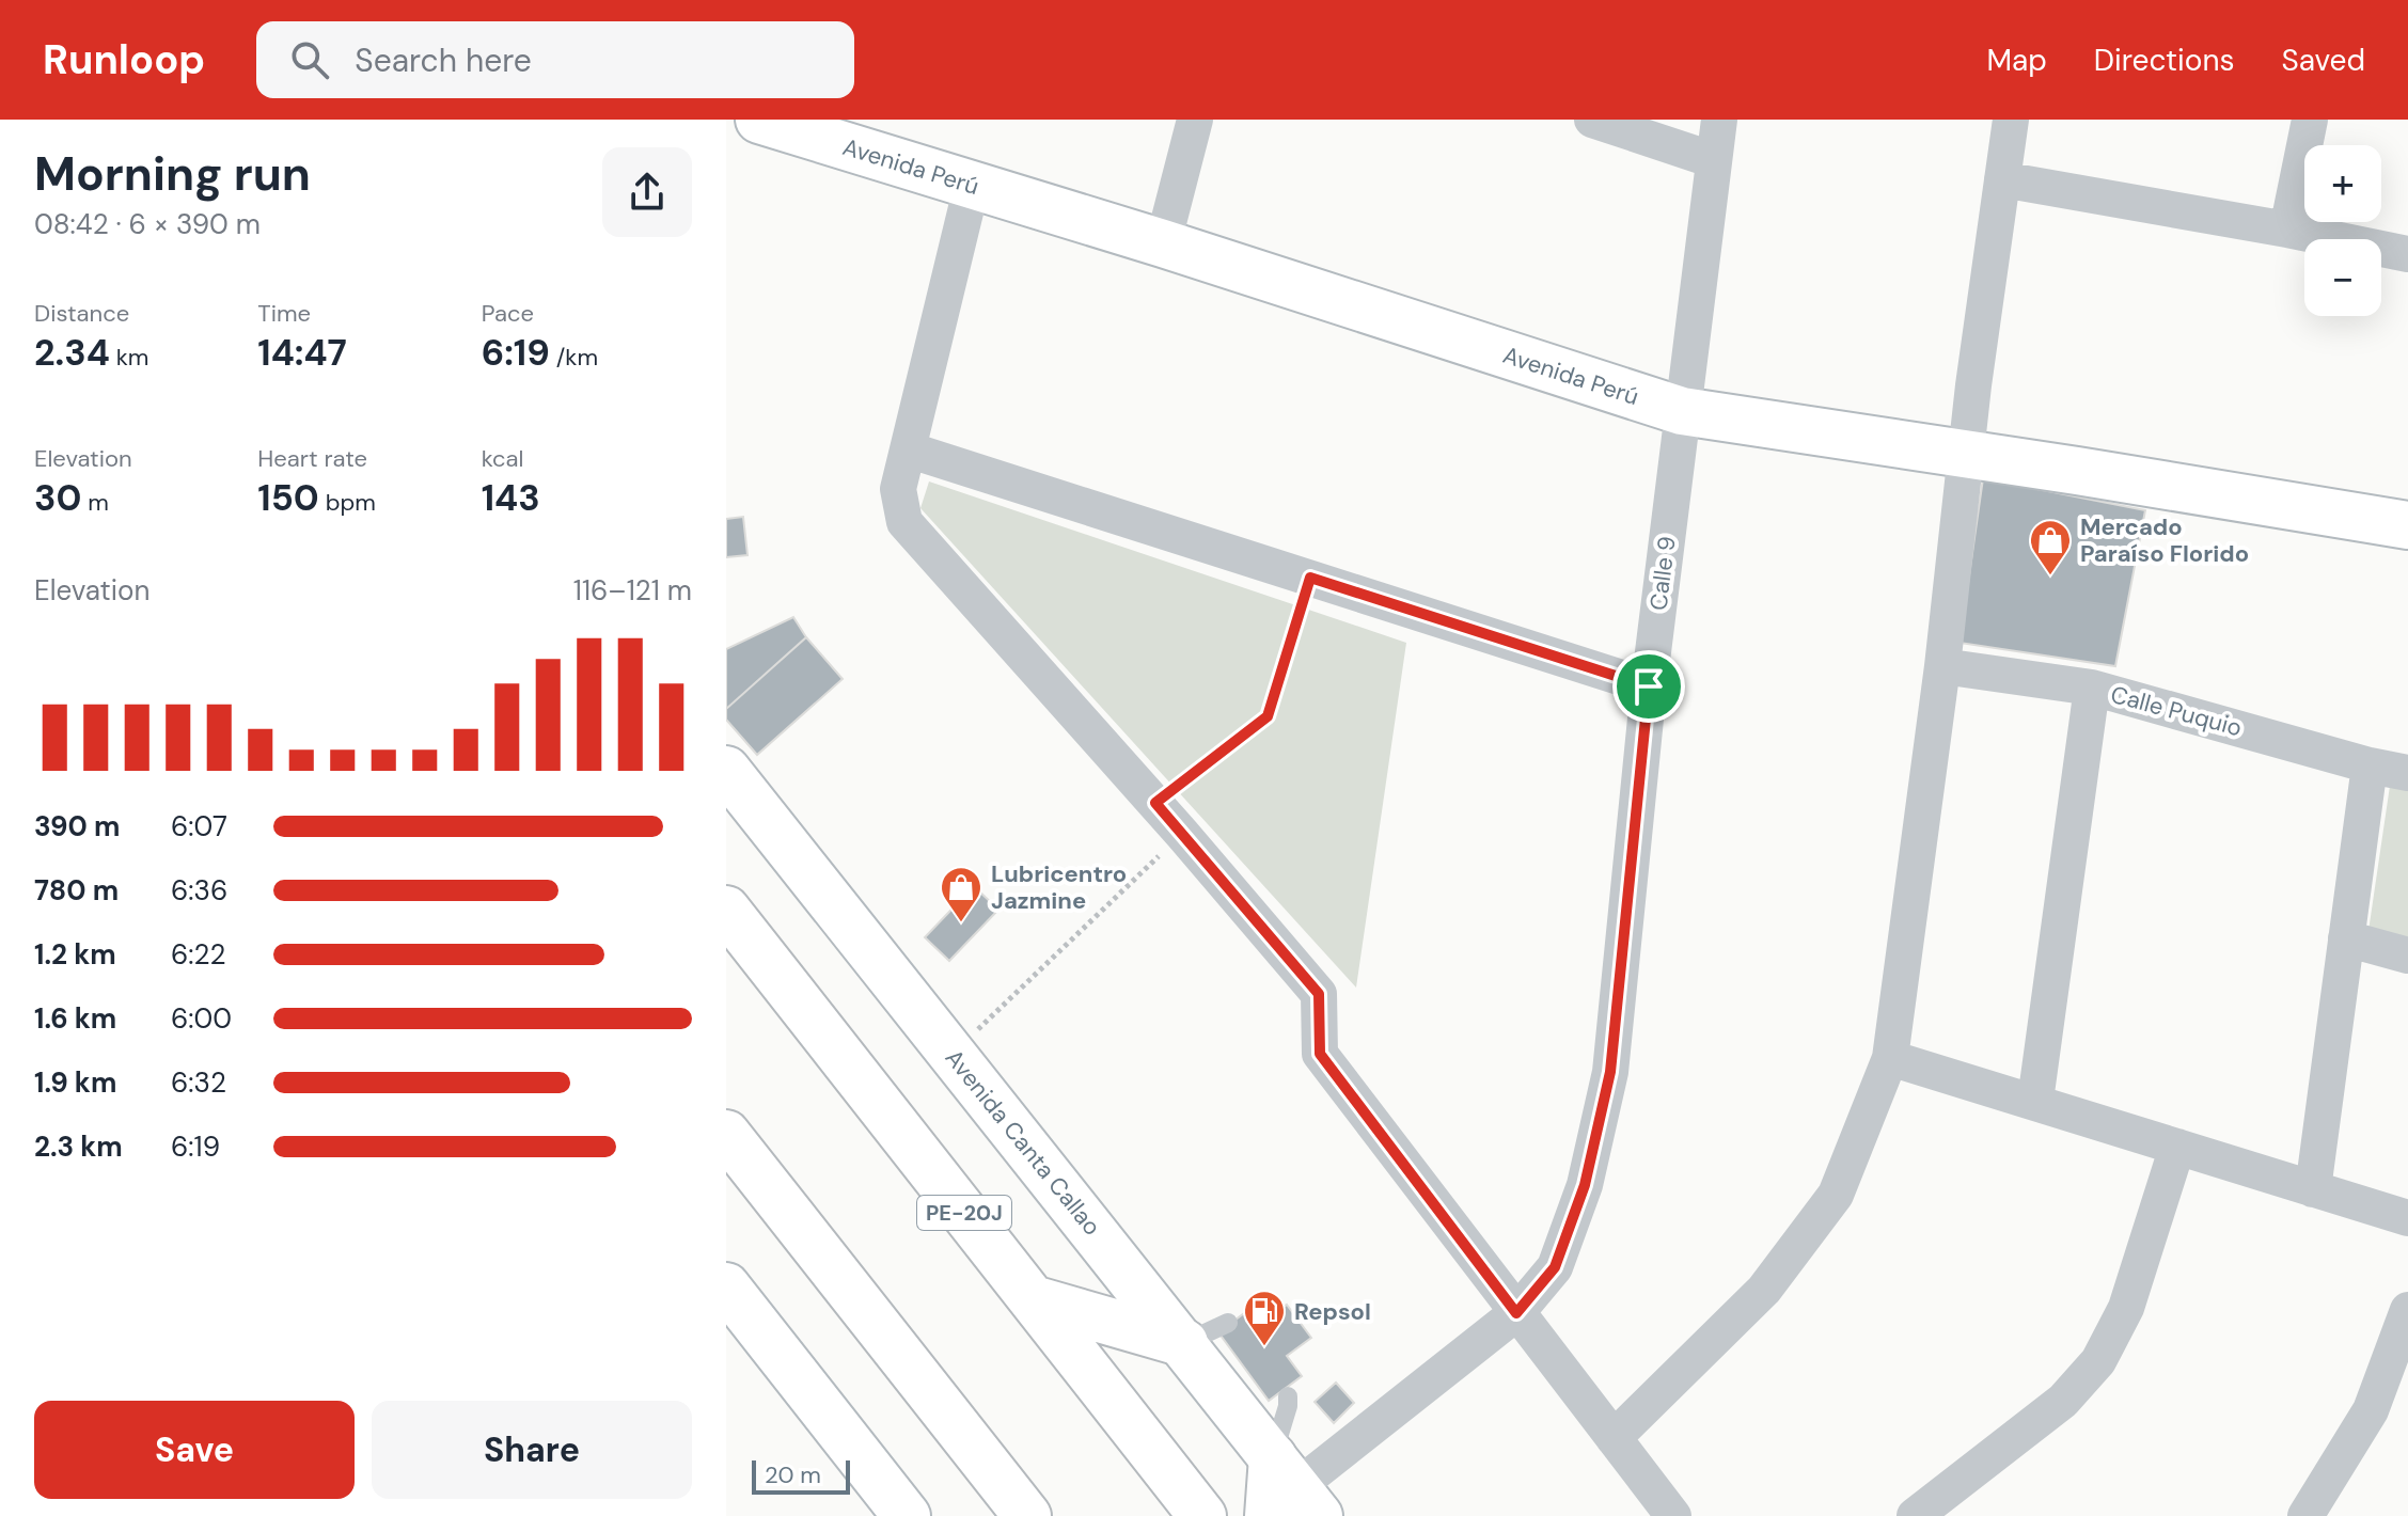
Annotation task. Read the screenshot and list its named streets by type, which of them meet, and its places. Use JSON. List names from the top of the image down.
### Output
{
  "streets": {
    "main road": ["Avenida Perú", "Avenida Canta Callao", "PE-20J"],
    "street": ["Calle 9", "Calle Puquio"]
  },
  "crossings": [
    ["Avenida Perú", "Calle 9"],
    ["Calle 9", "Avenida Canta Callao"]
  ],
  "places": {
    "shop": ["Mercado Paraíso Florido", "Lubricentro Jazmine"],
    "fuel station": ["Repsol"]
  },
  "scale_bar": "20 m",
  "page": {
    "header": "Runloop",
    "search": "Search here",
    "nav": ["Map", "Directions", "Saved"],
    "heading": ["Morning run", "08:42 · 6 × 390 m"],
    "map_buttons": ["+", "−"],
    "stats": [
      ["Distance", "2.34 km"],
      ["Time", "14:47"],
      ["Pace", "6:19 /km"],
      ["Elevation", "30 m"],
      ["Heart rate", "150 bpm"],
      ["kcal", "143"]
    ],
    "chart": ["Elevation", "116–121 m"],
    "list": [
      {
        "name": "390 m",
        "note": "6:07"
      },
      {
        "name": "780 m",
        "note": "6:36"
      },
      {
        "name": "1.2 km",
        "note": "6:22"
      },
      {
        "name": "1.6 km",
        "note": "6:00"
      },
      {
        "name": "1.9 km",
        "note": "6:32"
      },
      {
        "name": "2.3 km",
        "note": "6:19"
      }
    ],
    "buttons": ["Save", "Share"],
    "scale": "20 m"
  }
}
